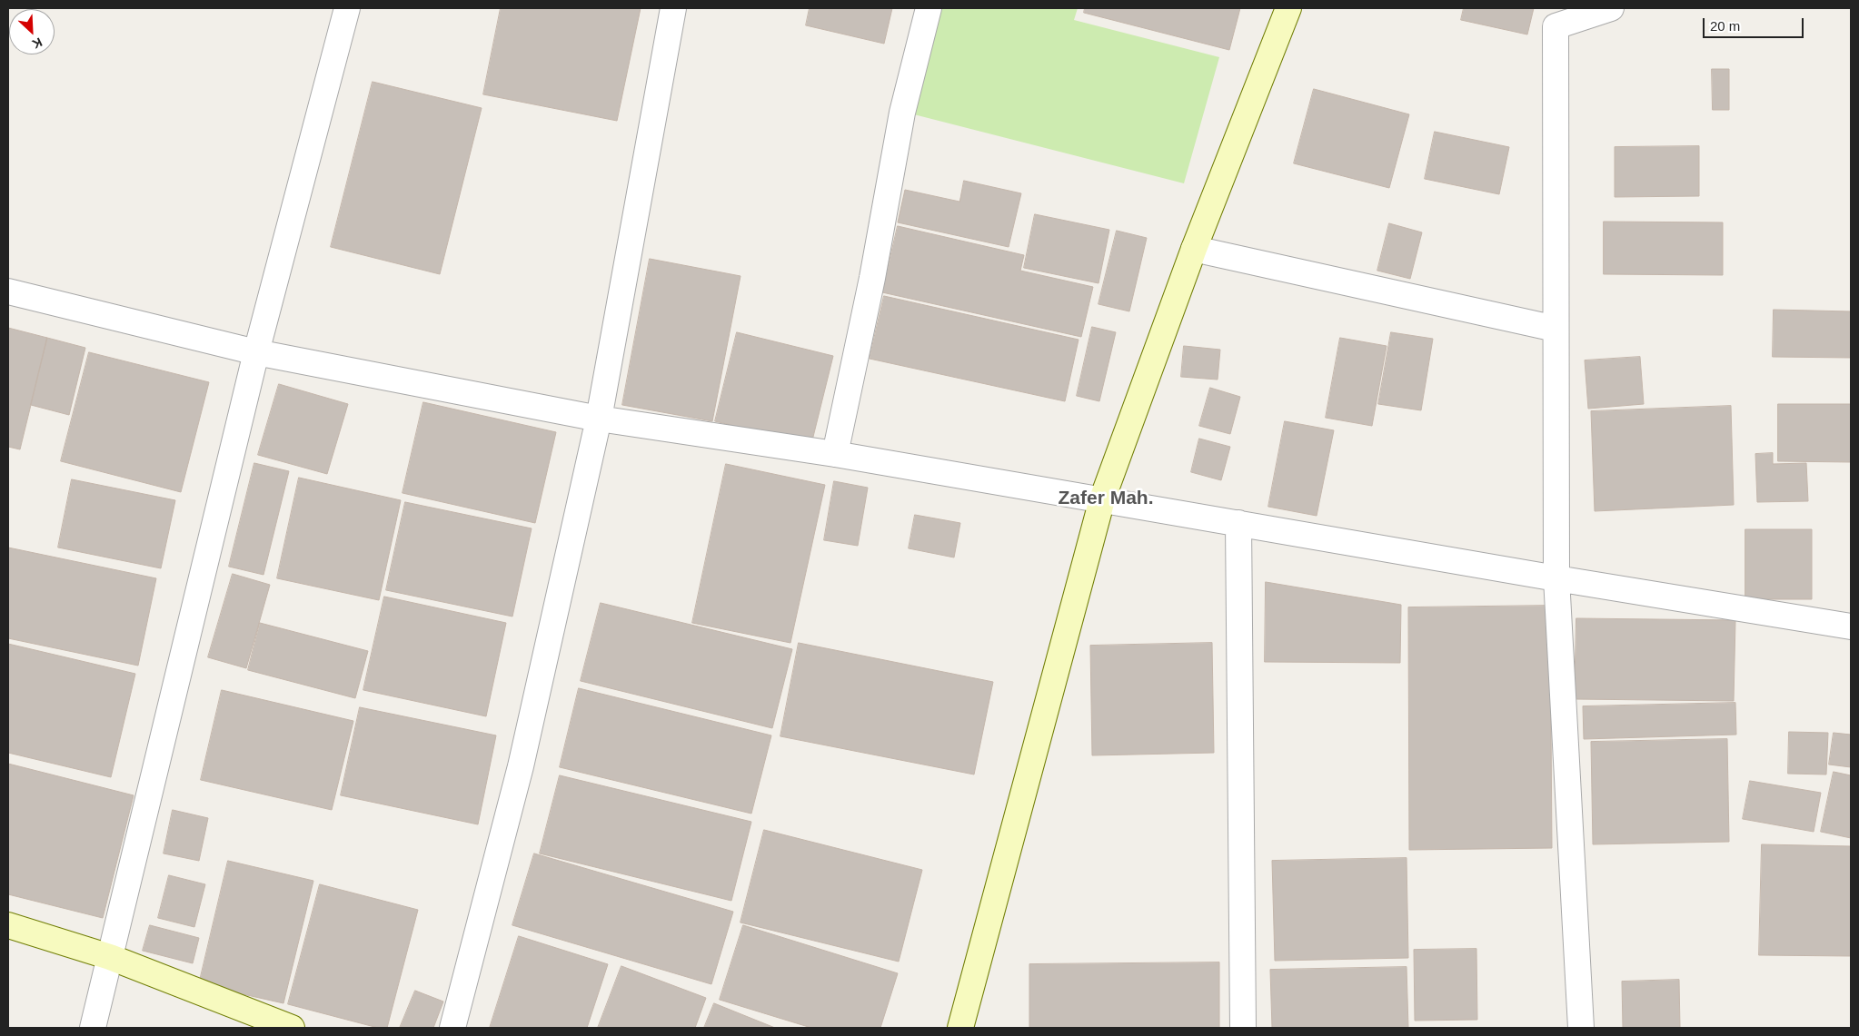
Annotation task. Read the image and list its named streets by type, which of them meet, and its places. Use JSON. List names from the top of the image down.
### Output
{
  "districts": ["Zafer Mah."],
  "scale_bar": "20 m",
  "north": "bottom right"
}
